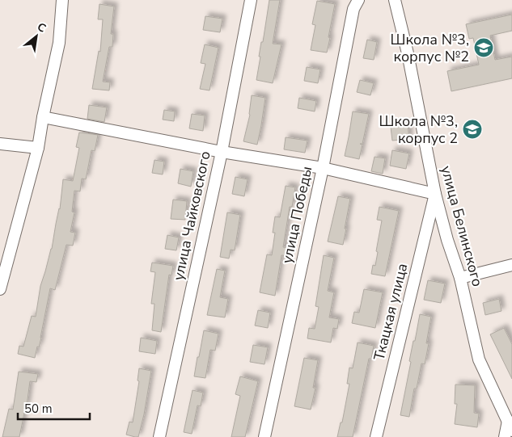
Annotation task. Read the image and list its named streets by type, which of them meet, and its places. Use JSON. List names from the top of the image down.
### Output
{
  "streets": {
    "street": [
      "улица Победы",
      "улица Чайковского",
      "улица Белинского",
      "Ткацкая улица"
    ]
  },
  "crossings": [
    ["улица Белинского", "Ткацкая улица"]
  ],
  "places": {
    "school or university": ["Школа №3, корпус №2", "Школа №3, корпус 2"]
  },
  "scale_bar": "50 m",
  "north": "top right"
}
